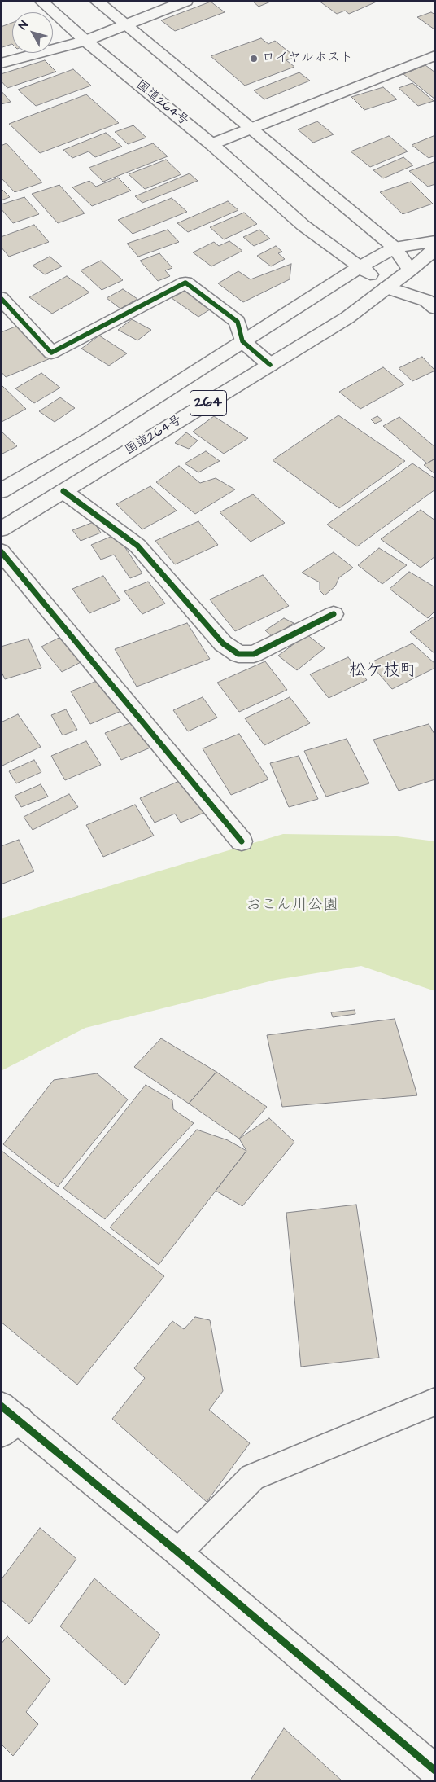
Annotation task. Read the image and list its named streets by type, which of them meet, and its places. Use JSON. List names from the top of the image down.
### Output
{
  "streets": {
    "main road": ["国道264号", "264"]
  },
  "crossings": [
    ["国道264号", "264"]
  ],
  "districts": ["松ケ枝町"],
  "parks": ["おこん川公園"],
  "places": ["ロイヤルホスト"],
  "north": "top left"
}
